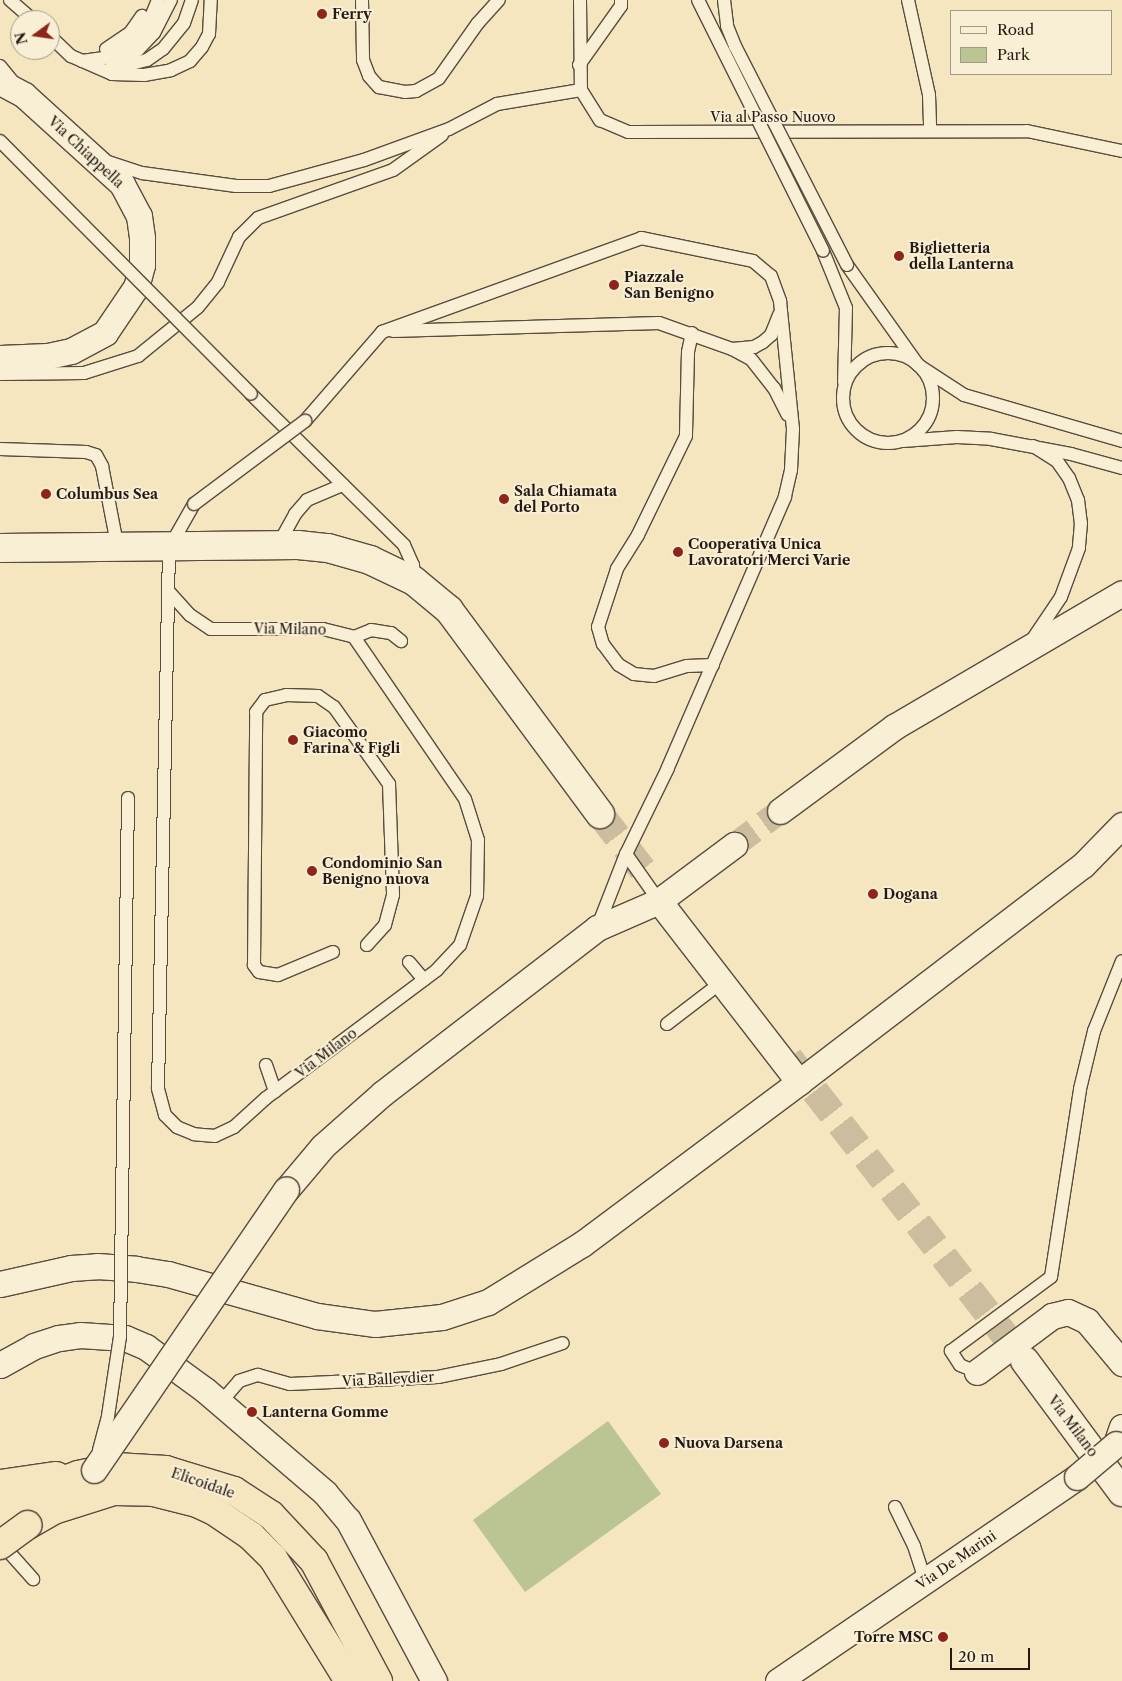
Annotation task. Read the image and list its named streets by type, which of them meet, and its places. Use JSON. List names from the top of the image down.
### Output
{
  "streets": {
    "highway": ["Elicoidale"],
    "main road": ["Via Milano"],
    "street": ["Via Chiappella", "Via De Marini"],
    "lane": ["Via al Passo Nuovo", "Via Balleydier"]
  },
  "places": [
    "Ferry",
    "Biglietteria della Lanterna",
    "Piazzale San Benigno",
    "Columbus Sea",
    "Sala Chiamata del Porto",
    "Cooperativa Unica Lavoratori Merci Varie",
    "Giacomo Farina & Figli",
    "Condominio San Benigno nuova",
    "Dogana",
    "Lanterna Gomme",
    "Nuova Darsena",
    "Torre MSC"
  ],
  "legend": ["Road", "Park"],
  "scale_bar": "20 m",
  "north": "left"
}
